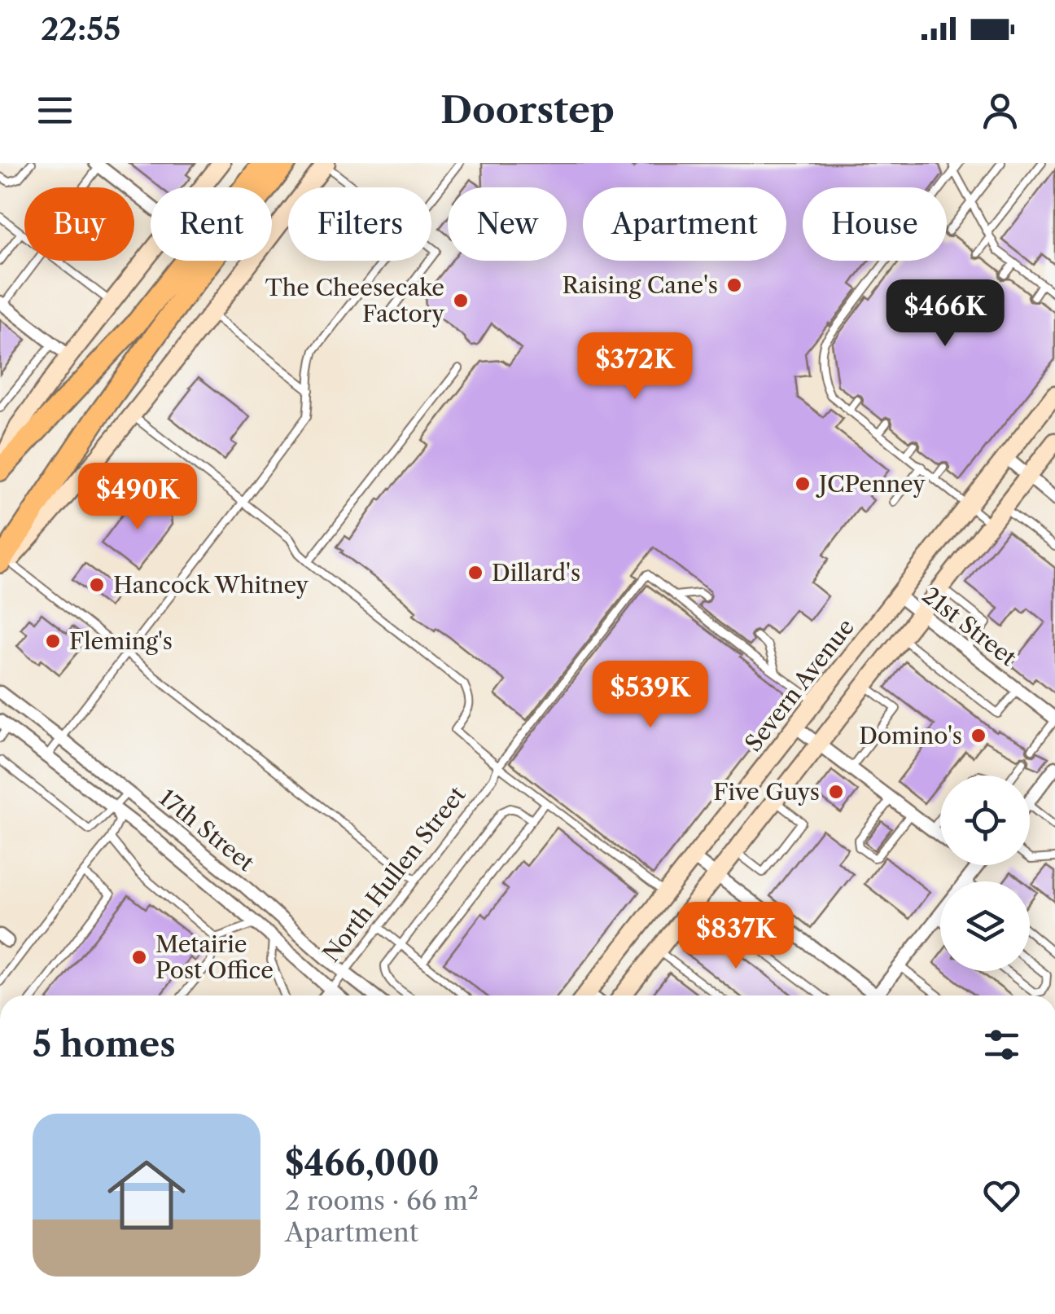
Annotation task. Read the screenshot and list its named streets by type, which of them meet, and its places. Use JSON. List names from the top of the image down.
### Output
{
  "streets": {
    "street": [
      "21st Street",
      "Severn Avenue",
      "17th Street",
      "North Hullen Street"
    ]
  },
  "crossings": [
    ["21st Street", "Severn Avenue"],
    ["17th Street", "North Hullen Street"]
  ],
  "places": [
    "Raising Cane's",
    "The Cheesecake Factory",
    "JCPenney",
    "Dillard's",
    "Hancock Whitney",
    "Fleming's",
    "Domino's",
    "Five Guys",
    "Metairie Post Office"
  ],
  "page": {
    "status": "22:55",
    "header": "Doorstep",
    "chip": [
      "Buy",
      "Rent",
      "Filters",
      "New",
      "Apartment",
      "House"
    ],
    "price": [
      "$466K",
      "$372K",
      "$490K",
      "$539K",
      "$837K"
    ],
    "heading": "5 homes",
    "list": [
      {
        "name": "$466,000",
        "note": "2 rooms · 66 m² · Apartment"
      }
    ]
  }
}
